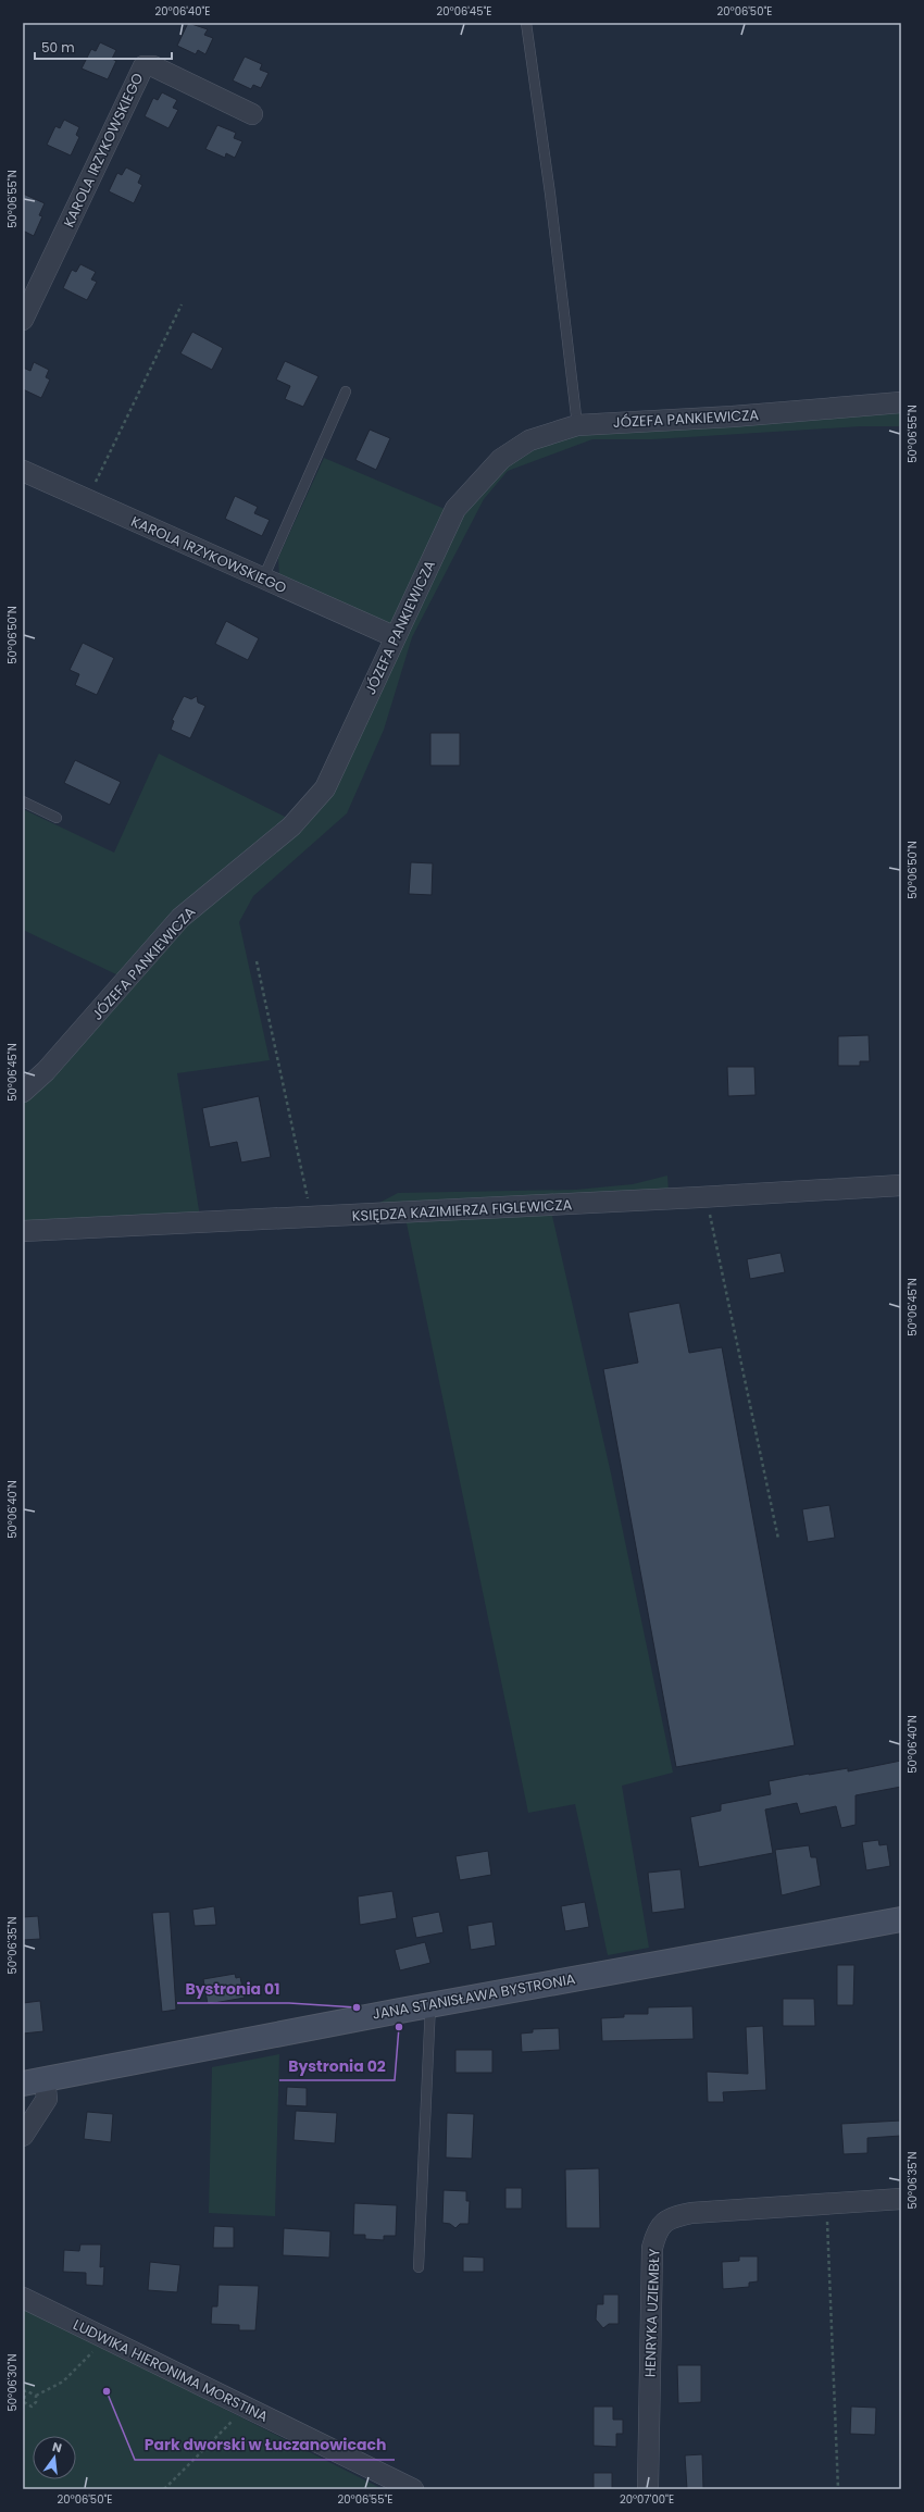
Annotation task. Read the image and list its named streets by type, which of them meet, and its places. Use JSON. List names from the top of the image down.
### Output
{
  "streets": {
    "street": [
      "KAROLA IRZYKOWSKIEGO",
      "JÓZEFA PANKIEWICZA",
      "KSIĘDZA KAZIMIERZA FIGLEWICZA",
      "JANA STANISŁAWA BYSTRONIA",
      "HENRYKA UZIEMBŁY",
      "LUDWIKA HIERONIMA MORSTINA"
    ]
  },
  "crossings": [
    ["KAROLA IRZYKOWSKIEGO", "JÓZEFA PANKIEWICZA"]
  ],
  "places": ["Bystronia 01", "Bystronia 02", "Park dworski w Łuczanowicach"],
  "scale_bar": "50 m",
  "north": "top",
  "coordinates": [
    "20°06'40\"E",
    "20°06'45\"E",
    "20°06'50\"E",
    "50°06'55\"N",
    "50°06'50\"N",
    "50°06'45\"N",
    "50°06'40\"N",
    "50°06'35\"N",
    "50°06'30\"N",
    "20°06'55\"E",
    "20°07'00\"E"
  ]
}
